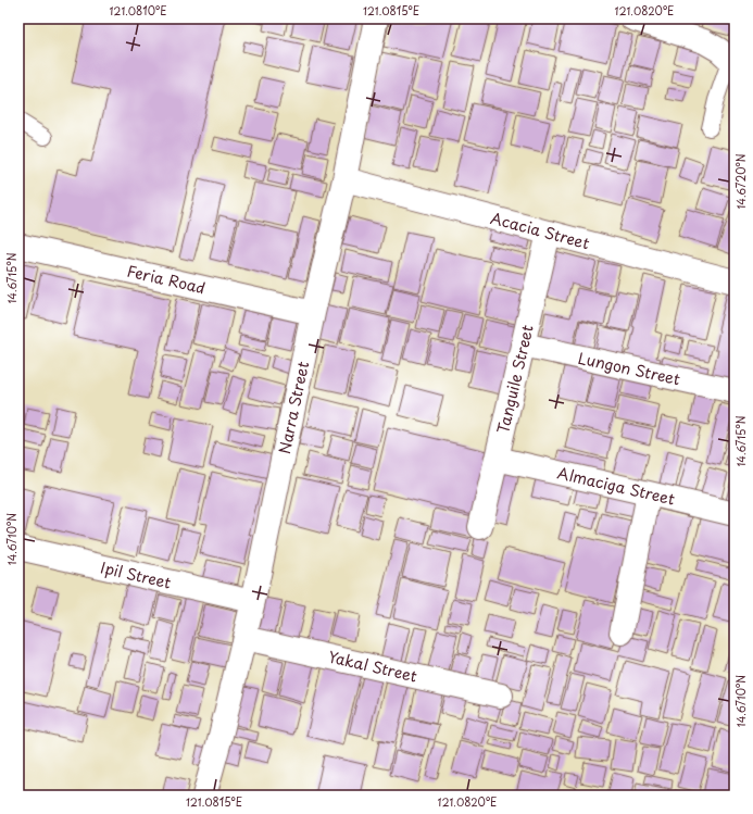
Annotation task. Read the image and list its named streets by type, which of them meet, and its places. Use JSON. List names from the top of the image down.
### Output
{
  "streets": {
    "street": [
      "Acacia Street",
      "Feria Road",
      "Lungon Street",
      "Tanguile Street",
      "Narra Street",
      "Almaciga Street",
      "Ipil Street",
      "Yakal Street"
    ]
  },
  "crossings": [
    ["Acacia Street", "Tanguile Street"],
    ["Acacia Street", "Narra Street"],
    ["Feria Road", "Narra Street"],
    ["Lungon Street", "Tanguile Street"],
    ["Tanguile Street", "Almaciga Street"],
    ["Narra Street", "Ipil Street"],
    ["Narra Street", "Yakal Street"]
  ],
  "coordinates": [
    "121.0810°E",
    "121.0815°E",
    "121.0820°E",
    "14.6720°N",
    "14.6715°N",
    "14.6710°N"
  ]
}
